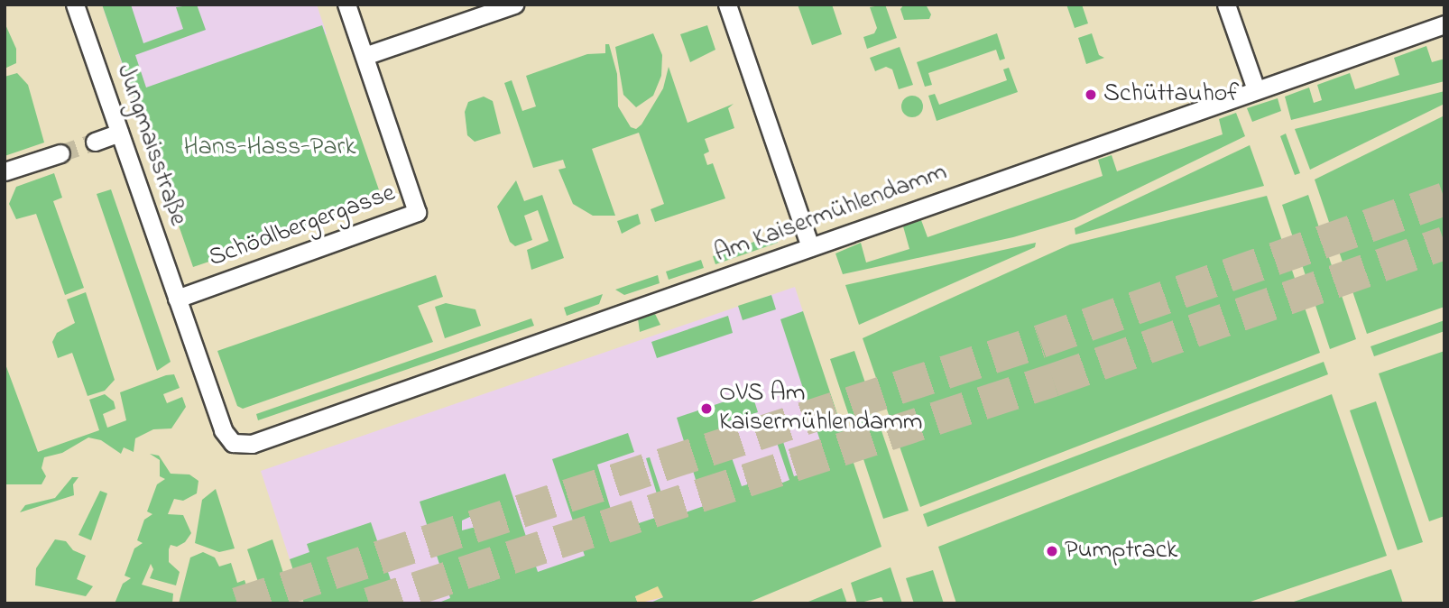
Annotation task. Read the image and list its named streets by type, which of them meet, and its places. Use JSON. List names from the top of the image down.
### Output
{
  "streets": {
    "street": ["Jungmaisstraße", "Am Kaisermühlendamm", "Schödlbergergasse"]
  },
  "crossings": [
    ["Jungmaisstraße", "Am Kaisermühlendamm"],
    ["Jungmaisstraße", "Schödlbergergasse"]
  ],
  "parks": ["Hans-Hass-Park"],
  "places": ["Schüttauhof", "OVS Am Kaisermühlendamm", "Pumptrack"]
}
